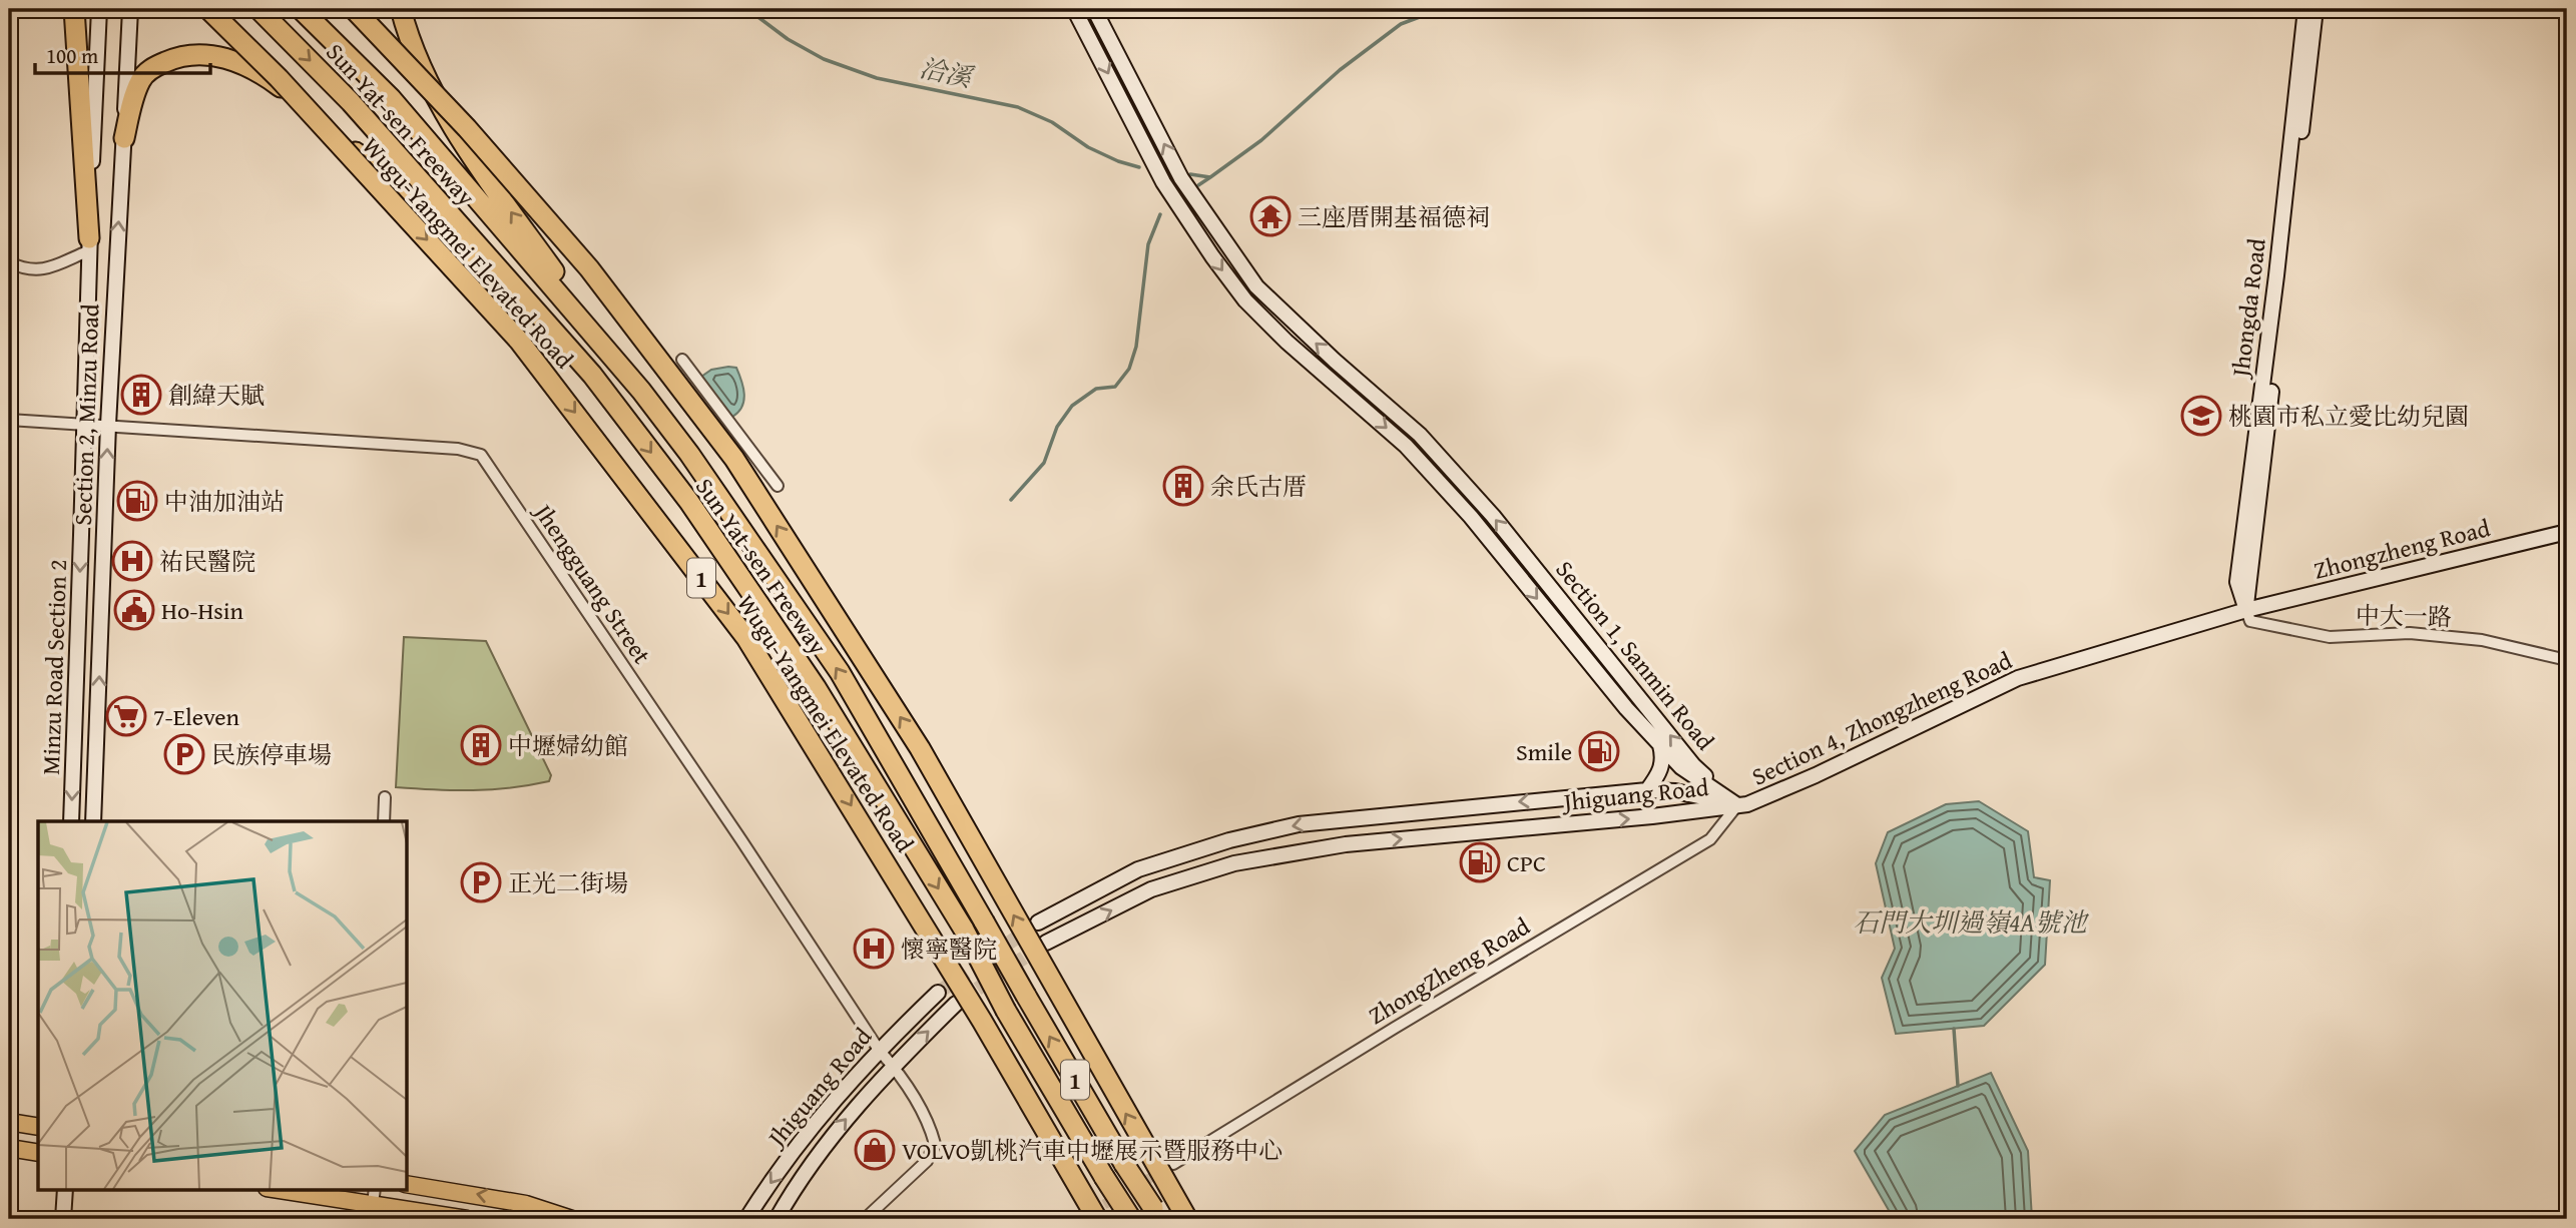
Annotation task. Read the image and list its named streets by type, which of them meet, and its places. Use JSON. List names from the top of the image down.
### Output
{
  "streets": {
    "highway": ["Sun Yat-sen Freeway", "Wugu-Yangmei Elevated Road", "1"],
    "main road": [
      "Jhongda Road",
      "Section 2, Minzu Road",
      "Zhongzheng Road",
      "Section 1, Sanmin Road",
      "Minzu Road Section 2",
      "Section 4, Zhongzheng Road",
      "Jhiguang Road"
    ],
    "street": ["Jhengguang Street", "中大一路", "ZhongZheng Road"]
  },
  "crossings": [
    ["Jhongda Road", "Zhongzheng Road"],
    ["Jhongda Road", "中大一路"],
    ["Jhongda Road", "Section 4, Zhongzheng Road"],
    ["Section 2, Minzu Road", "Jhengguang Street"],
    ["Zhongzheng Road", "中大一路"],
    ["Zhongzheng Road", "Section 4, Zhongzheng Road"],
    ["Jhengguang Street", "Minzu Road Section 2"],
    ["Jhengguang Street", "Jhiguang Road"],
    ["中大一路", "Section 4, Zhongzheng Road"],
    ["Section 1, Sanmin Road", "Section 4, Zhongzheng Road"],
    ["Section 1, Sanmin Road", "Jhiguang Road"],
    ["Section 1, Sanmin Road", "ZhongZheng Road"],
    ["Section 4, Zhongzheng Road", "Jhiguang Road"],
    ["Section 4, Zhongzheng Road", "ZhongZheng Road"],
    ["Jhiguang Road", "ZhongZheng Road"]
  ],
  "one_way": ["Section 2, Minzu Road", "Minzu Road Section 2"],
  "water": ["洽溪", "石門大圳過嶺4A號池"],
  "places": {
    "temple": ["三座厝開基福德祠"],
    "building": ["創緯天賦", "余氏古厝", "中壢婦幼館"],
    "school or university": ["桃園市私立愛比幼兒園"],
    "fuel station": ["中油加油站", "Smile", "CPC"],
    "hospital": ["祐民醫院", "懷寧醫院"],
    "public building": ["Ho-Hsin"],
    "supermarket": ["7-Eleven"],
    "parking": ["民族停車場", "正光二街場"],
    "shop": ["VOLVO凱桃汽車中壢展示暨服務中心"]
  },
  "scale_bar": "100 m"
}
